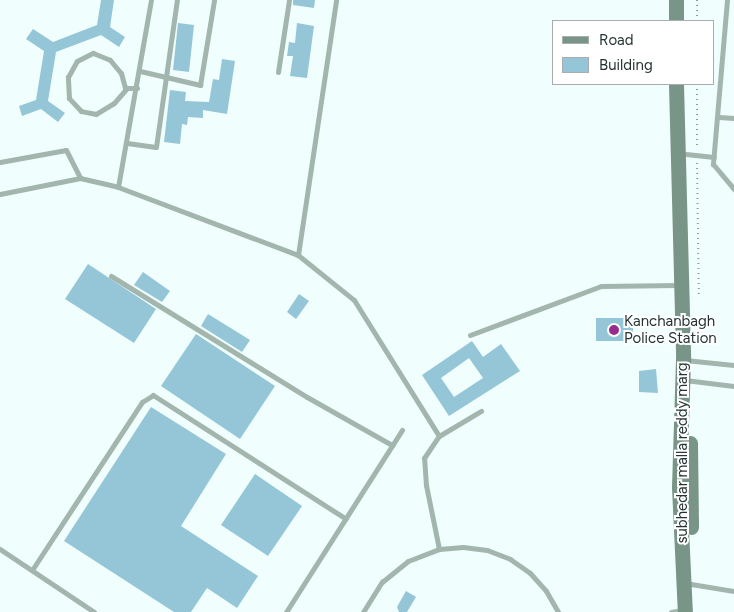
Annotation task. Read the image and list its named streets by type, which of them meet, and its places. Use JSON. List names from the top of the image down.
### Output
{
  "streets": {
    "main road": ["subhedar malla reddy marg"]
  },
  "places": ["Kanchanbagh Police Station"],
  "legend": ["Road", "Building"]
}
